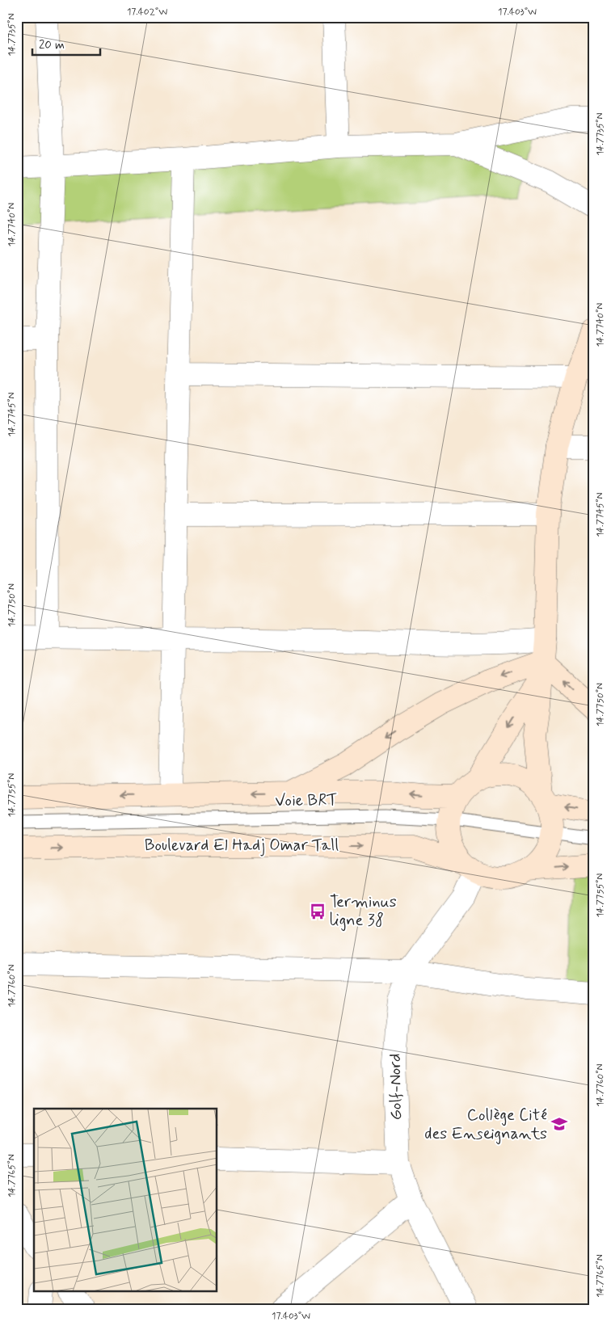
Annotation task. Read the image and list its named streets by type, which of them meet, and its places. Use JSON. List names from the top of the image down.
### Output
{
  "streets": {
    "main road": ["Boulevard El Hadj Omar Tall"],
    "street": ["Golf-Nord"],
    "lane": ["Voie BRT"]
  },
  "crossings": [
    ["Voie BRT", "Boulevard El Hadj Omar Tall"],
    ["Boulevard El Hadj Omar Tall", "Golf-Nord"]
  ],
  "places": {
    "bus stop": ["Terminus ligne 38"],
    "school or university": ["Collège Cité des Enseignants"]
  },
  "scale_bar": "20 m",
  "coordinates": [
    "17.402°W",
    "17.403°W",
    "14.7735°N",
    "14.7740°N",
    "14.7745°N",
    "14.7750°N",
    "14.7755°N",
    "14.7760°N",
    "14.7765°N"
  ]
}
